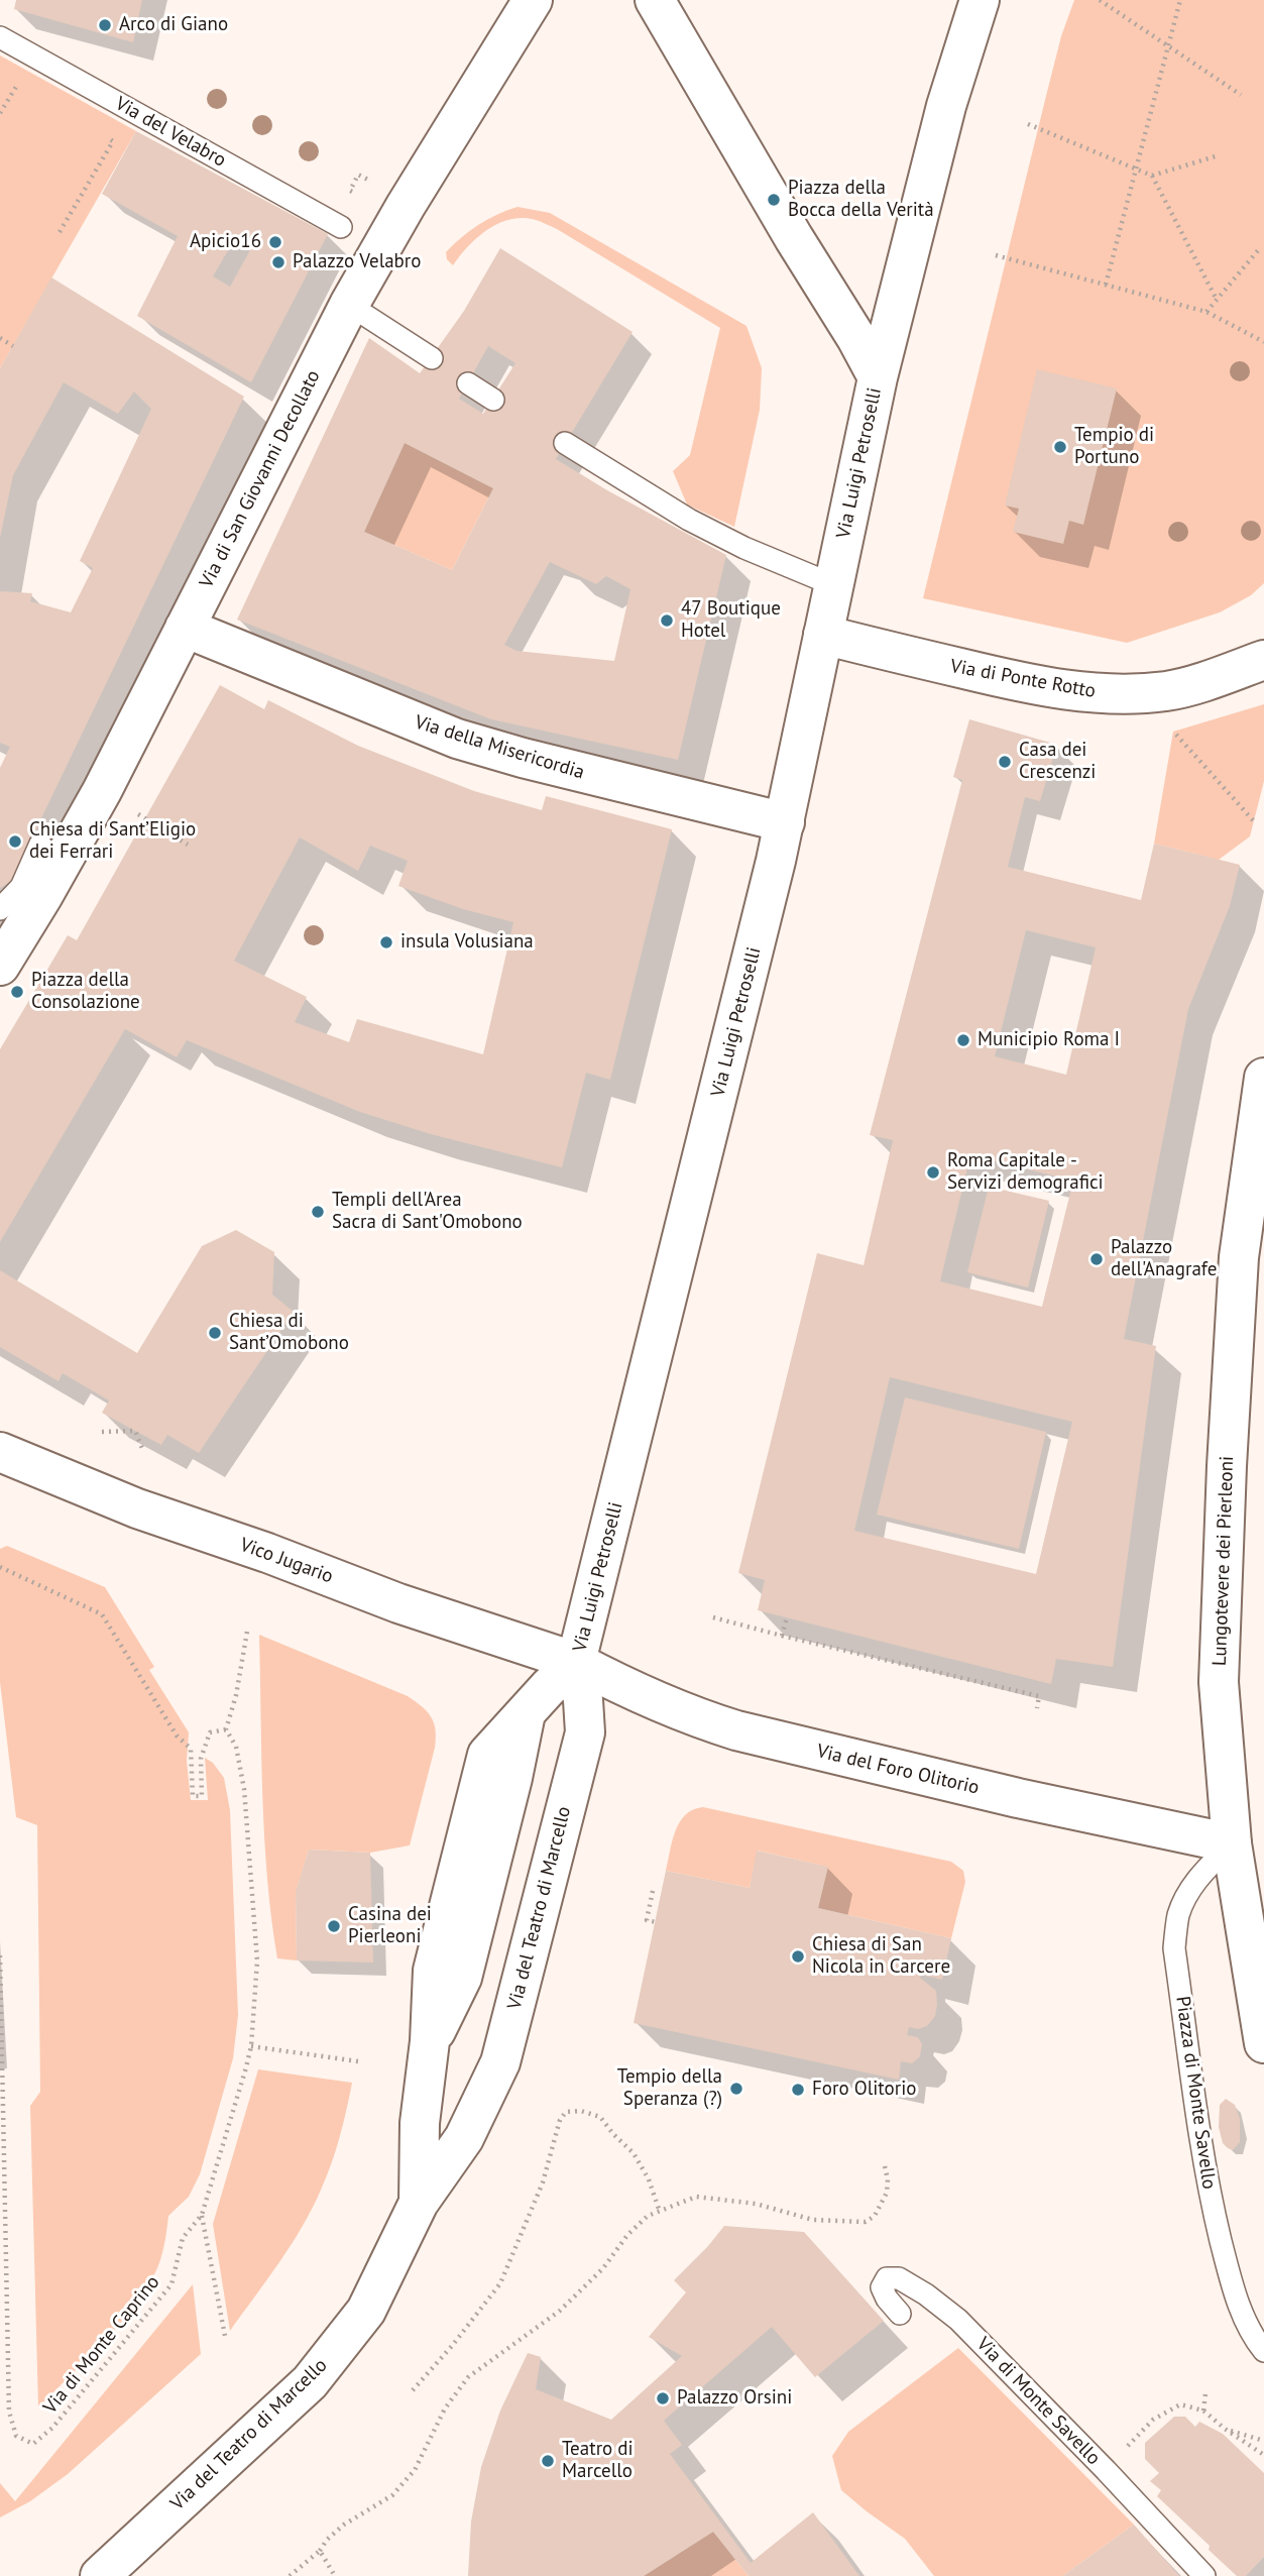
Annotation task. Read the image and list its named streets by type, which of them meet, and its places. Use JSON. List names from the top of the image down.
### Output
{
  "streets": {
    "street": [
      "Via Luigi Petroselli",
      "Via di San Giovanni Decollato",
      "Via di Ponte Rotto",
      "Via della Misericordia",
      "Vico Jugario",
      "Lungotevere dei Pierleoni",
      "Via del Foro Olitorio",
      "Via del Teatro di Marcello"
    ],
    "lane": ["Via del Velabro", "Piazza di Monte Savello", "Via di Monte Savello"],
    "path": ["Via di Monte Caprino"]
  },
  "crossings": [
    ["Via Luigi Petroselli", "Via di Ponte Rotto"],
    ["Via Luigi Petroselli", "Via della Misericordia"],
    ["Via Luigi Petroselli", "Vico Jugario"],
    ["Via Luigi Petroselli", "Via del Foro Olitorio"],
    ["Via Luigi Petroselli", "Via del Teatro di Marcello"],
    ["Via di San Giovanni Decollato", "Via della Misericordia"],
    ["Vico Jugario", "Via del Foro Olitorio"],
    ["Vico Jugario", "Via del Teatro di Marcello"],
    ["Lungotevere dei Pierleoni", "Via del Foro Olitorio"],
    ["Lungotevere dei Pierleoni", "Piazza di Monte Savello"],
    ["Via del Foro Olitorio", "Via del Teatro di Marcello"],
    ["Via del Foro Olitorio", "Piazza di Monte Savello"]
  ],
  "places": [
    "Arco di Giano",
    "Piazza della Bocca della Verità",
    "Apicio16",
    "Palazzo Velabro",
    "Tempio di Portuno",
    "47 Boutique Hotel",
    "Casa dei Crescenzi",
    "Chiesa di Sant’Eligio dei Ferrari",
    "insula Volusiana",
    "Piazza della Consolazione",
    "Municipio Roma I",
    "Roma Capitale - Servizi demografici",
    "Templi dell'Area Sacra di Sant'Omobono",
    "Palazzo dell'Anagrafe",
    "Chiesa di Sant’Omobono",
    "Casina dei Pierleoni",
    "Chiesa di San Nicola in Carcere",
    "Tempio della Speranza (?)",
    "Foro Olitorio",
    "Palazzo Orsini",
    "Teatro di Marcello"
  ]
}
